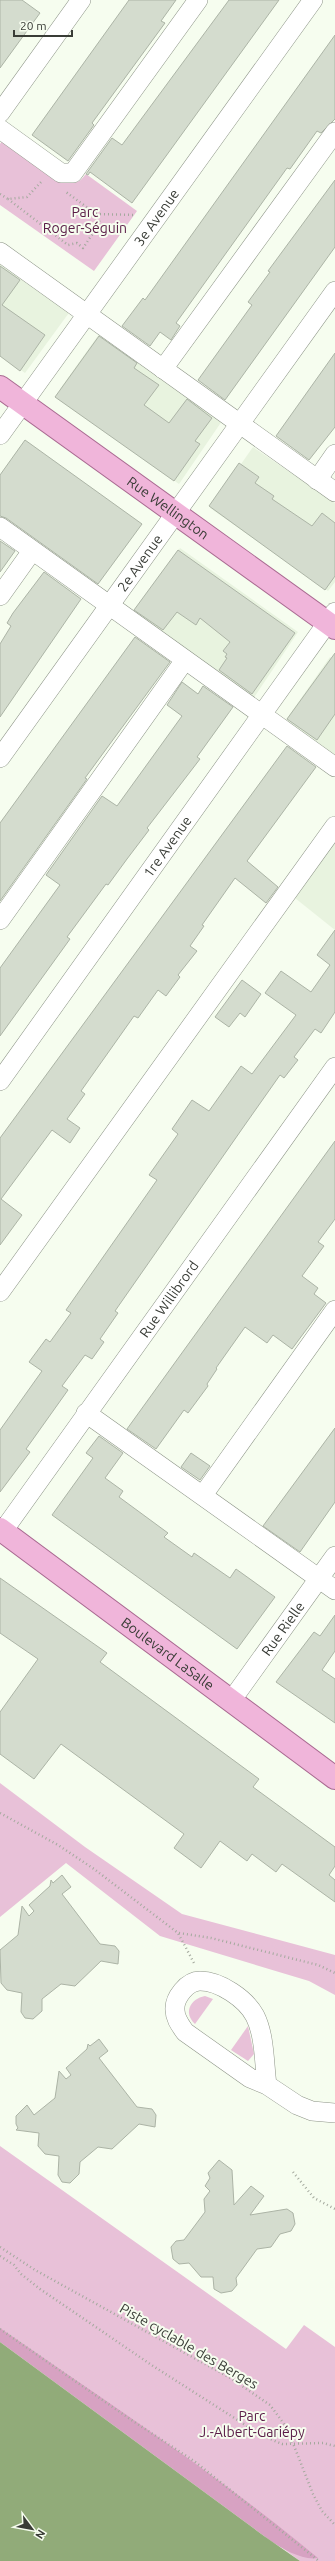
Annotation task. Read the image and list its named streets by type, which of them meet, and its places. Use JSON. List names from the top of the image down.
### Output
{
  "streets": {
    "main road": ["Rue Wellington", "Boulevard LaSalle"],
    "street": [
      "3e Avenue",
      "2e Avenue",
      "1re Avenue",
      "Rue Willibrord",
      "Rue Rielle"
    ],
    "path": ["Piste cyclable des Berges"]
  },
  "crossings": [
    ["3e Avenue", "Rue Wellington"],
    ["Rue Wellington", "2e Avenue"],
    ["Rue Wellington", "1re Avenue"],
    ["Rue Willibrord", "Boulevard LaSalle"],
    ["Rue Rielle", "Boulevard LaSalle"]
  ],
  "parks": ["Parc Roger-Séguin", "Parc J.-Albert-Gariépy"],
  "scale_bar": "20 m",
  "north": "bottom right"
}
